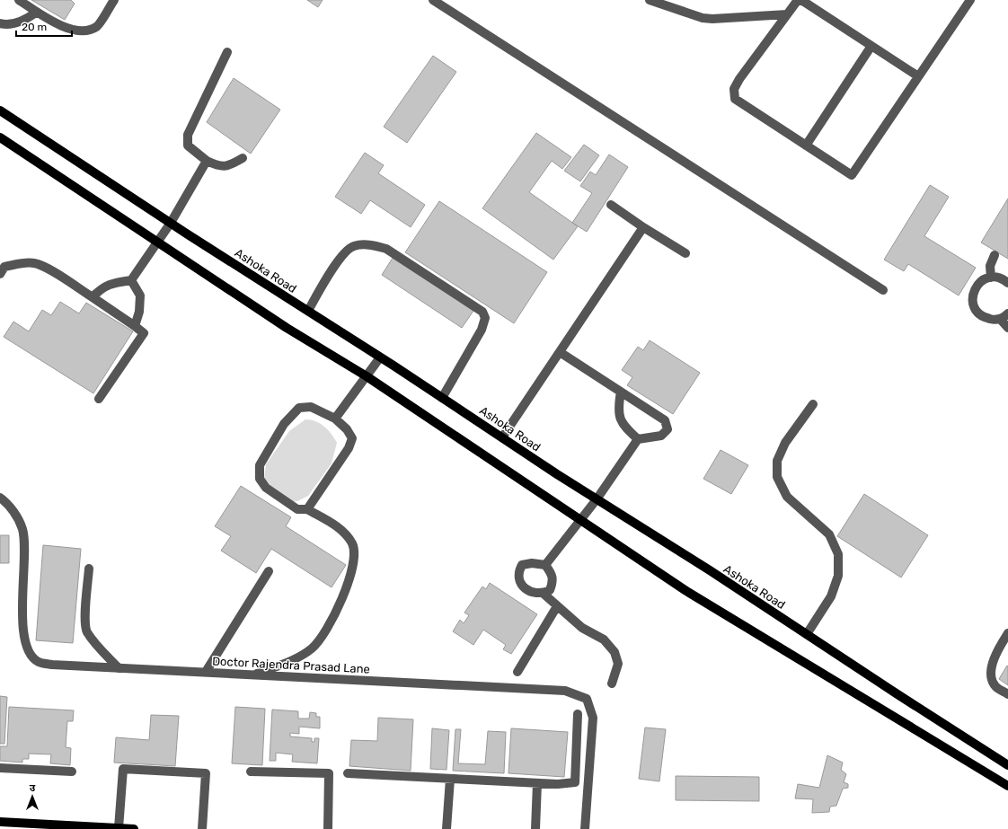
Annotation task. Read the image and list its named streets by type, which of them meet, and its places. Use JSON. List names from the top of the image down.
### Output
{
  "streets": {
    "main road": ["Ashoka Road"],
    "street": ["Doctor Rajendra Prasad Lane"]
  },
  "scale_bar": "20 m",
  "north": "top"
}
